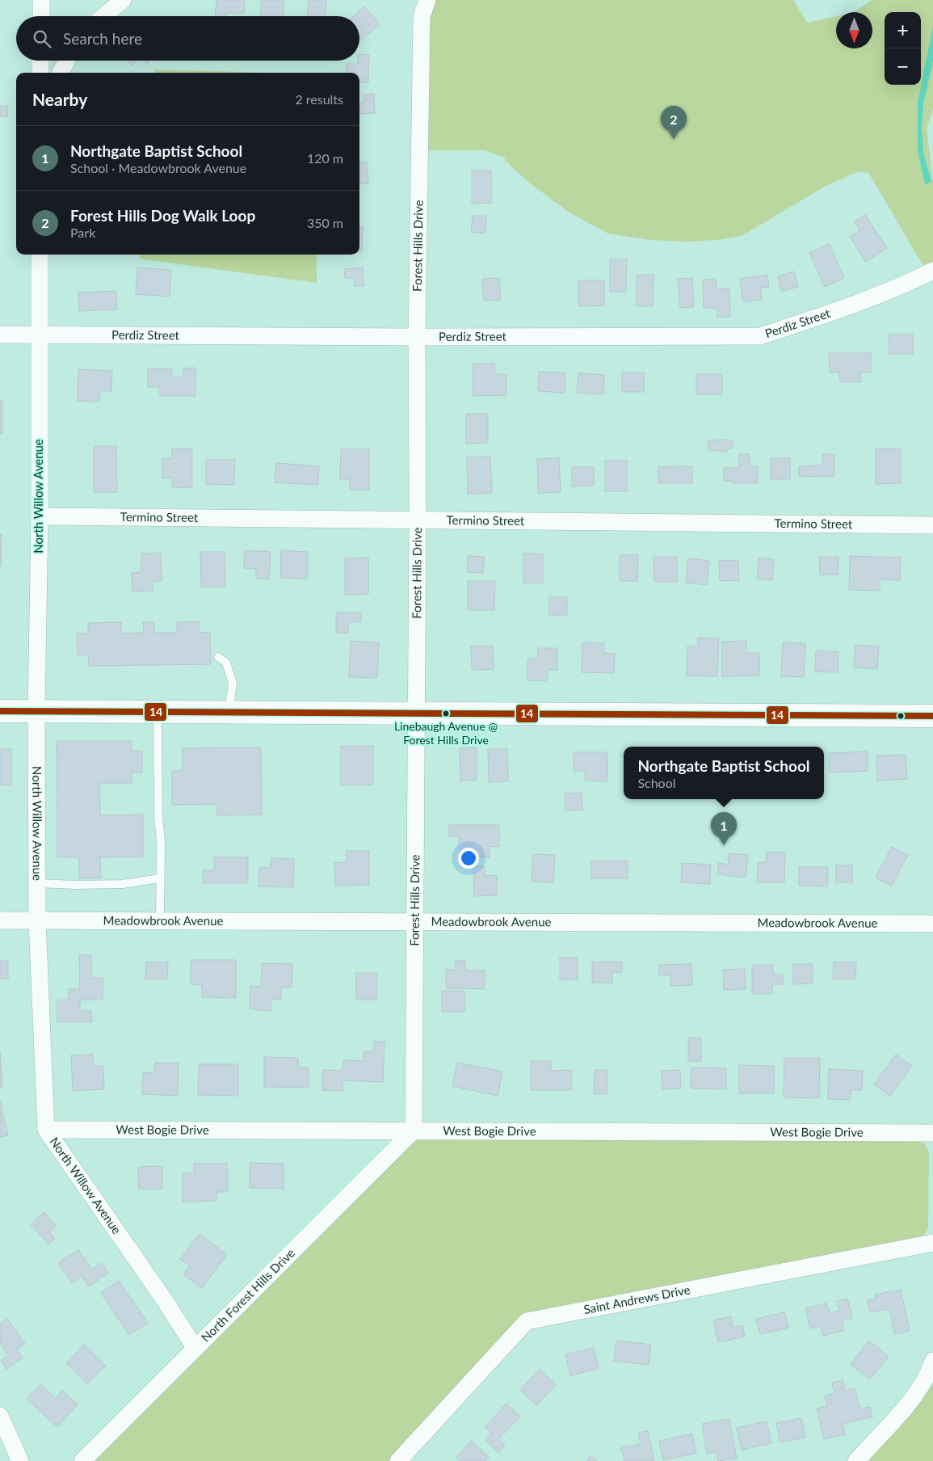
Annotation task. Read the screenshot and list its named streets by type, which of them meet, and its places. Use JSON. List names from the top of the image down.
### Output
{
  "streets": {
    "street": [
      "Forest Hills Drive",
      "Perdiz Street",
      "North Willow Avenue",
      "Termino Street",
      "Meadowbrook Avenue",
      "West Bogie Drive",
      "North Forest Hills Drive",
      "Saint Andrews Drive"
    ]
  },
  "crossings": [
    ["Forest Hills Drive", "Perdiz Street"],
    ["Forest Hills Drive", "Termino Street"],
    ["Forest Hills Drive", "Meadowbrook Avenue"],
    ["Forest Hills Drive", "West Bogie Drive"],
    ["Forest Hills Drive", "North Forest Hills Drive"],
    ["Perdiz Street", "North Willow Avenue"],
    ["North Willow Avenue", "Termino Street"],
    ["North Willow Avenue", "Meadowbrook Avenue"],
    ["North Willow Avenue", "West Bogie Drive"],
    ["North Willow Avenue", "North Forest Hills Drive"],
    ["West Bogie Drive", "North Forest Hills Drive"]
  ],
  "places": ["Linebaugh Avenue @ Forest Hills Drive"],
  "lines": ["transit line 14"],
  "north": "bottom",
  "page": {
    "map_buttons": ["+", "−"],
    "search": "Search here",
    "heading": ["Nearby", "2 results"],
    "pins": ["2", "1"],
    "list": [
      {
        "mark": "1",
        "name": "Northgate Baptist School",
        "note": "School · Meadowbrook Avenue",
        "value": "120 m"
      },
      {
        "mark": "2",
        "name": "Forest Hills Dog Walk Loop",
        "note": "Park",
        "value": "350 m"
      }
    ],
    "popup": ["Northgate Baptist School", "School"]
  }
}
